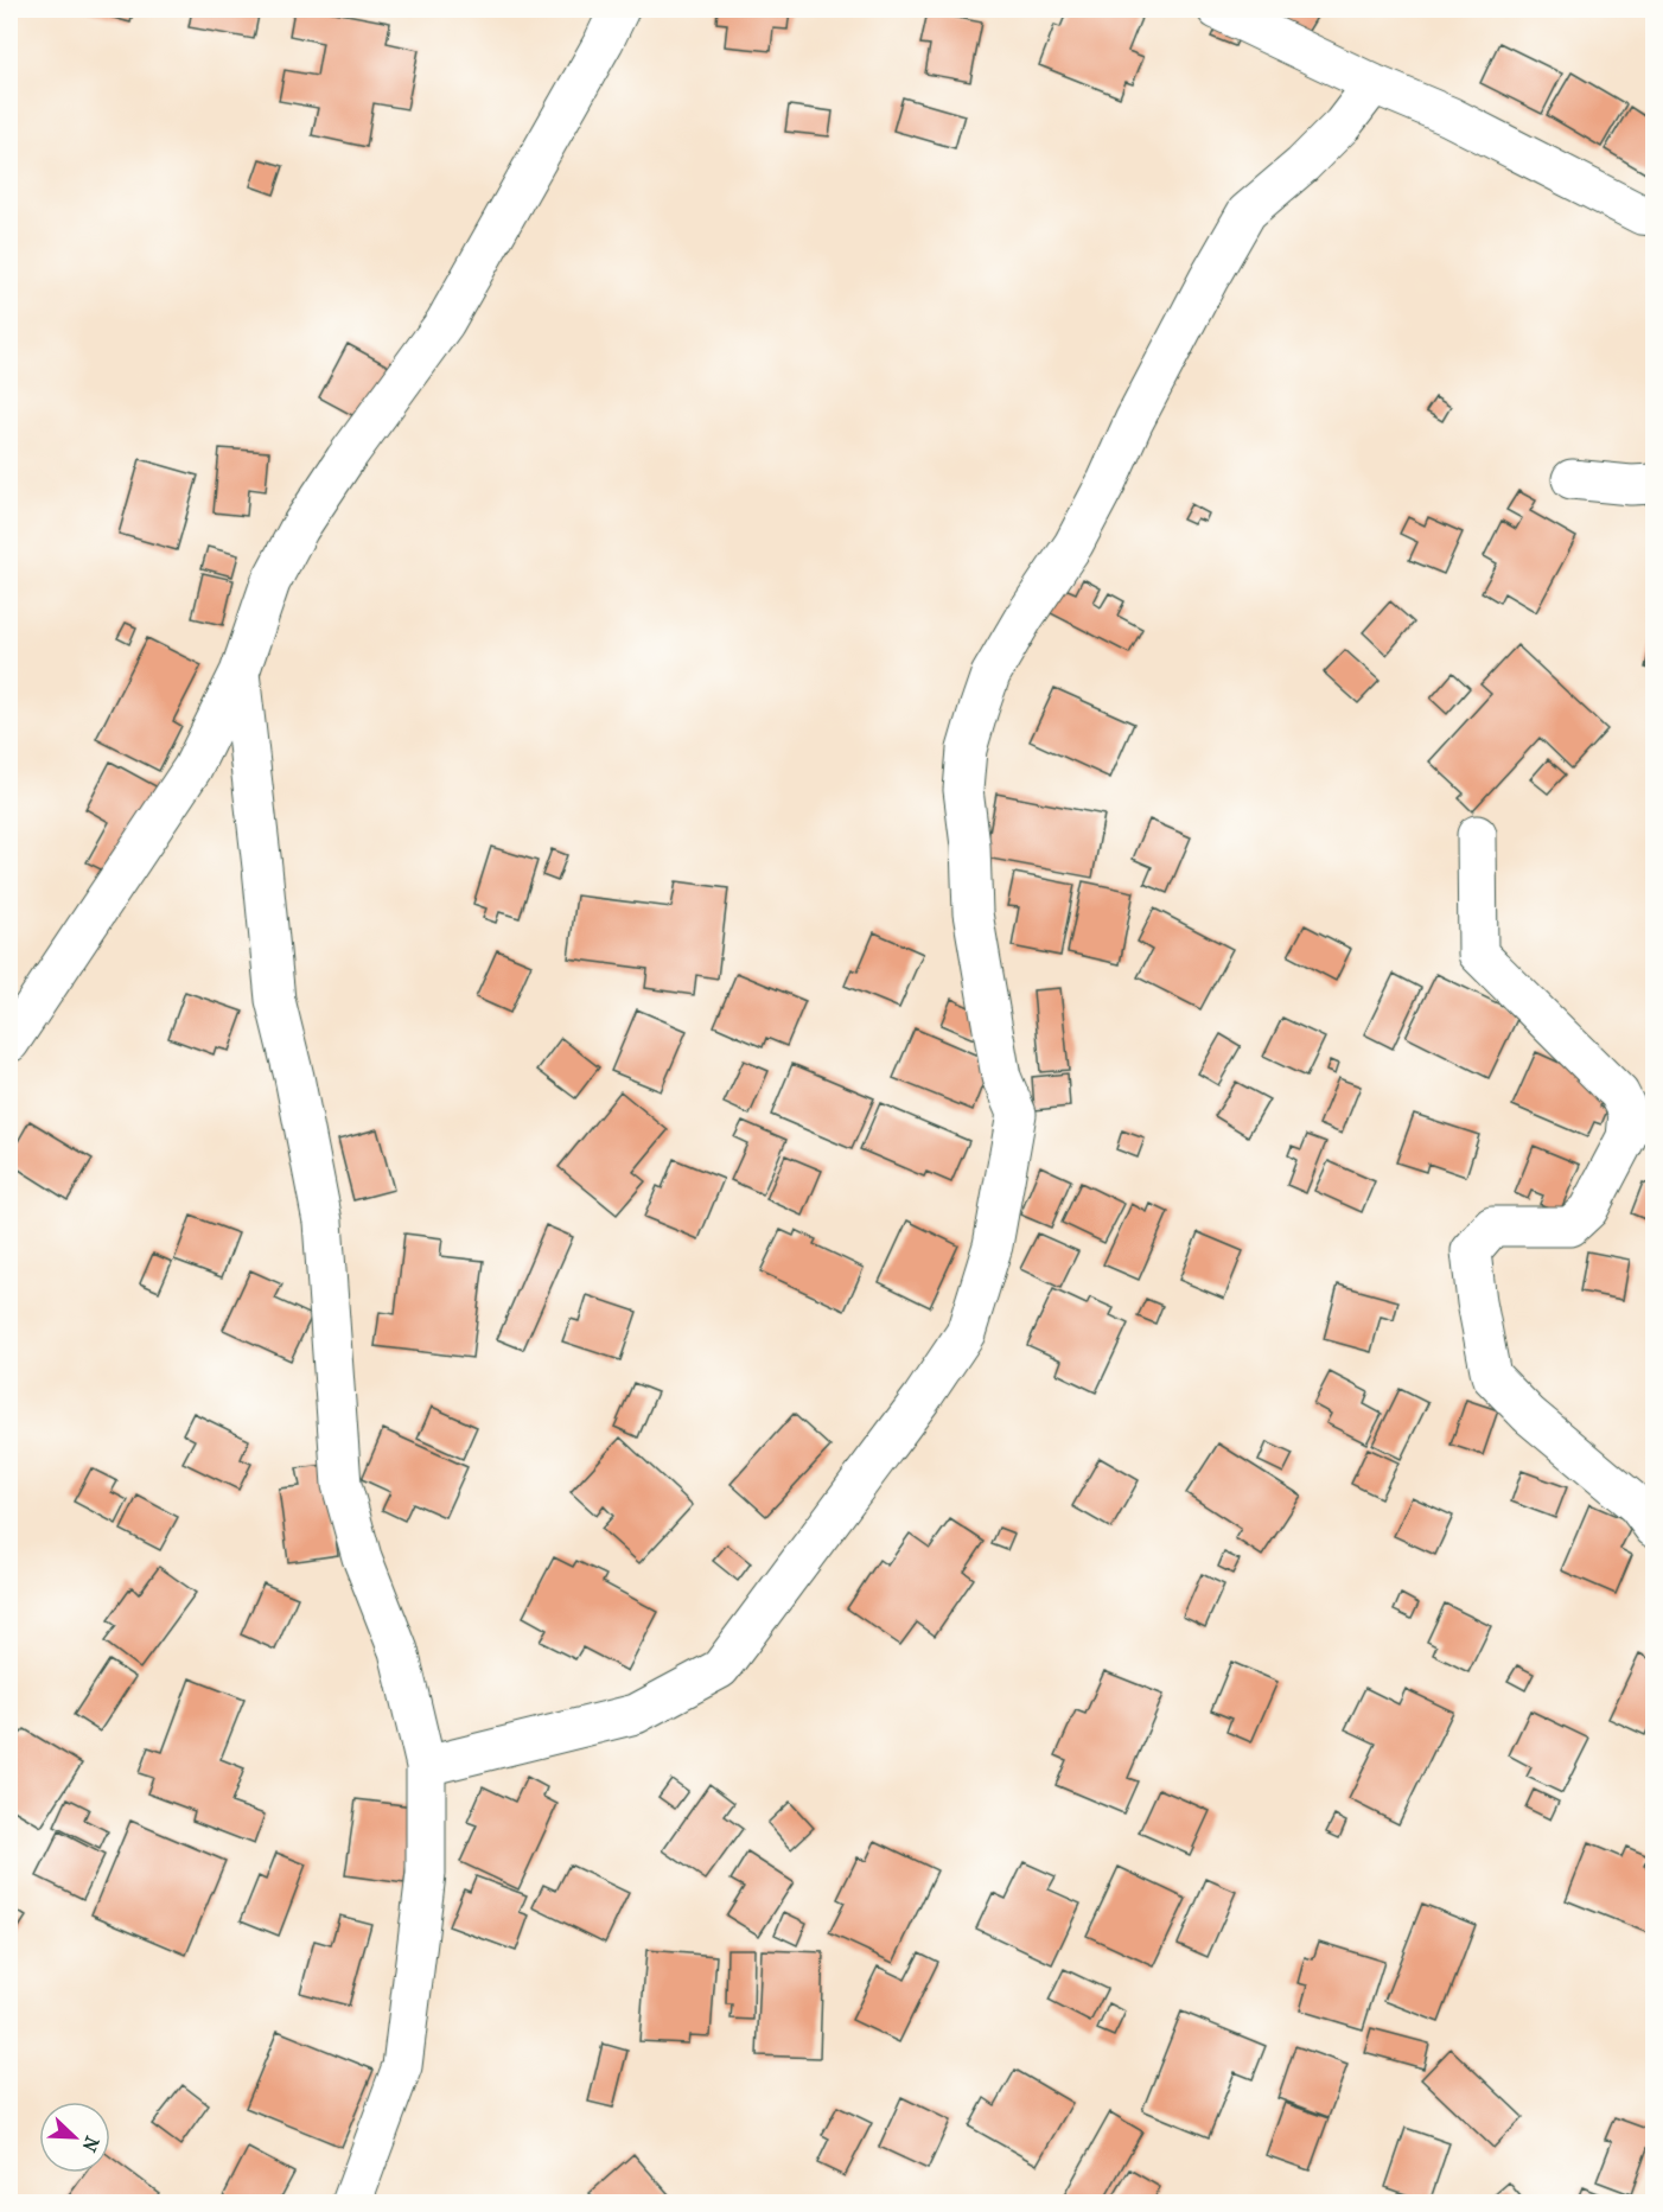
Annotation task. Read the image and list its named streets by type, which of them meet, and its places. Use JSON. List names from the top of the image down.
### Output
{
  "north": "bottom right"
}
